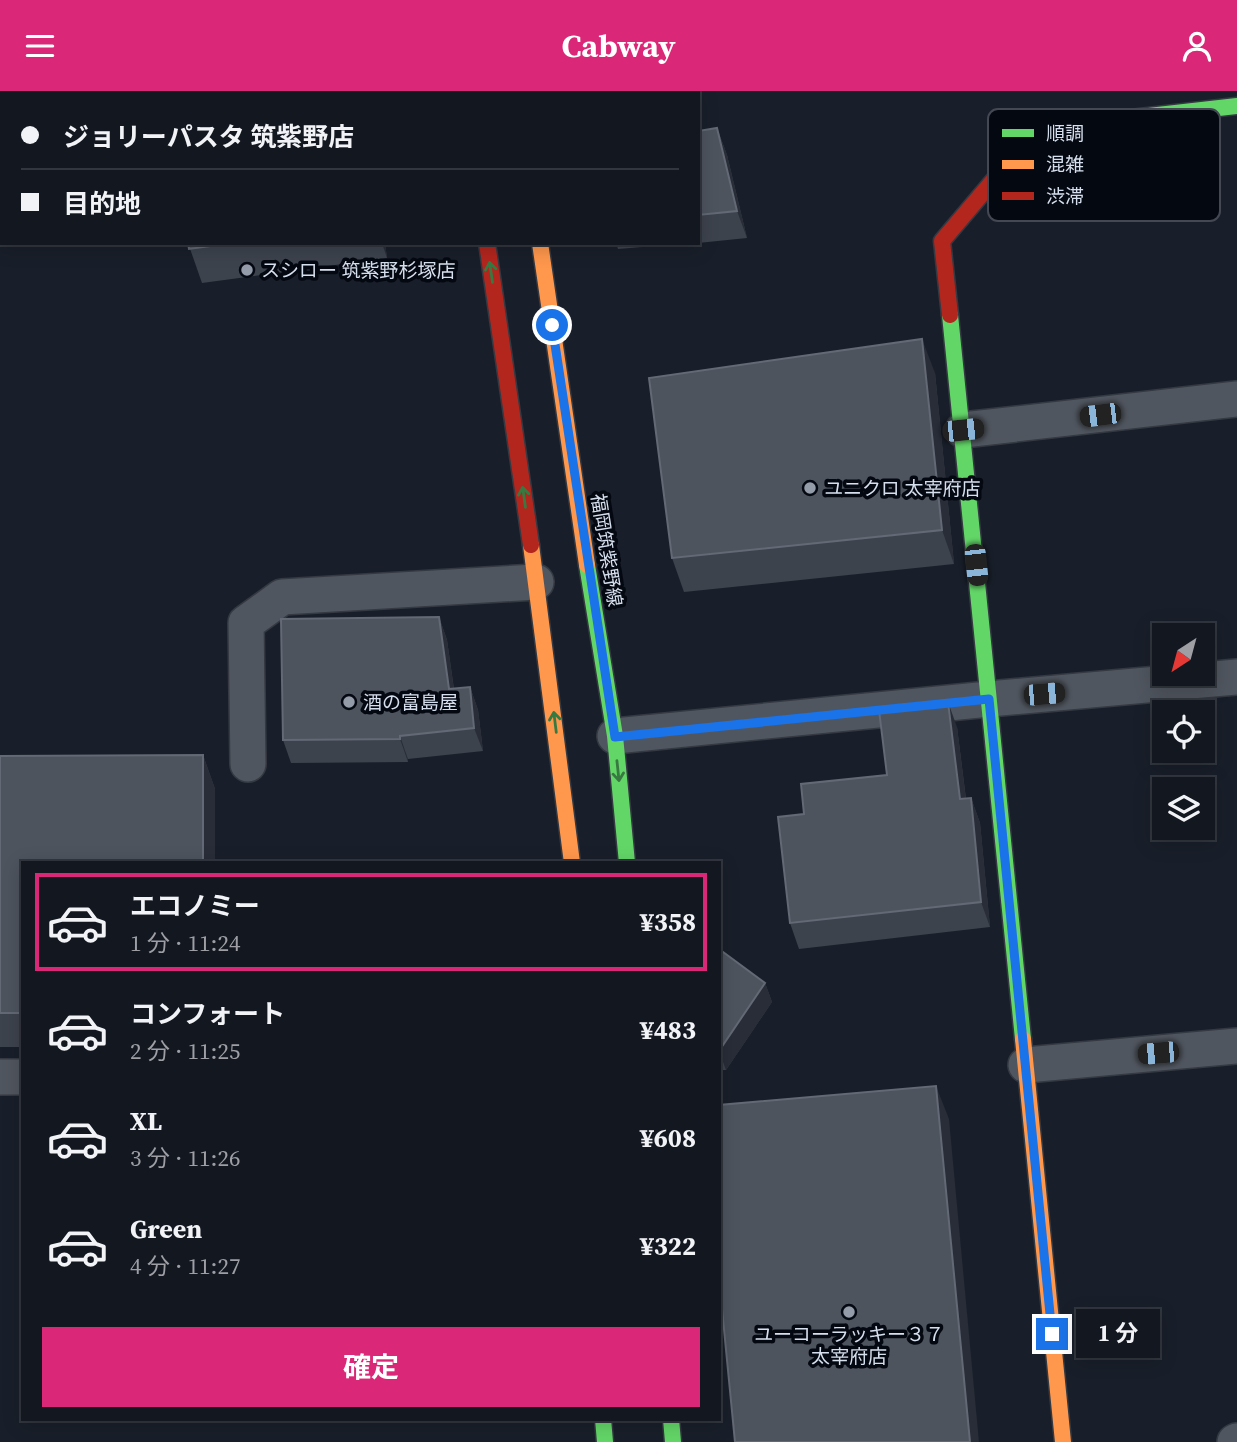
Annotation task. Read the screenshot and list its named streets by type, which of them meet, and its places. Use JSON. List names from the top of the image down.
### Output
{
  "streets": {
    "street": ["福岡筑紫野線"]
  },
  "places": [
    "スシロー 筑紫野杉塚店",
    "ユニクロ 太宰府店",
    "酒の富島屋",
    "ユーコーラッキー３７ 太宰府店"
  ],
  "legend": ["順調", "混雑", "渋滞"],
  "north": "bottom left",
  "page": {
    "header": "Cabway",
    "banner": ["ジョリーパスタ 筑紫野店", "目的地"],
    "list": [
      {
        "name": "エコノミー",
        "note": "1 分 · 11:24",
        "value": "¥358"
      },
      {
        "name": "コンフォート",
        "note": "2 分 · 11:25",
        "value": "¥483"
      },
      {
        "name": "XL",
        "note": "3 分 · 11:26",
        "value": "¥608"
      },
      {
        "name": "Green",
        "note": "4 分 · 11:27",
        "value": "¥322"
      }
    ],
    "bubble": "1 分",
    "buttons": "確定"
  }
}
